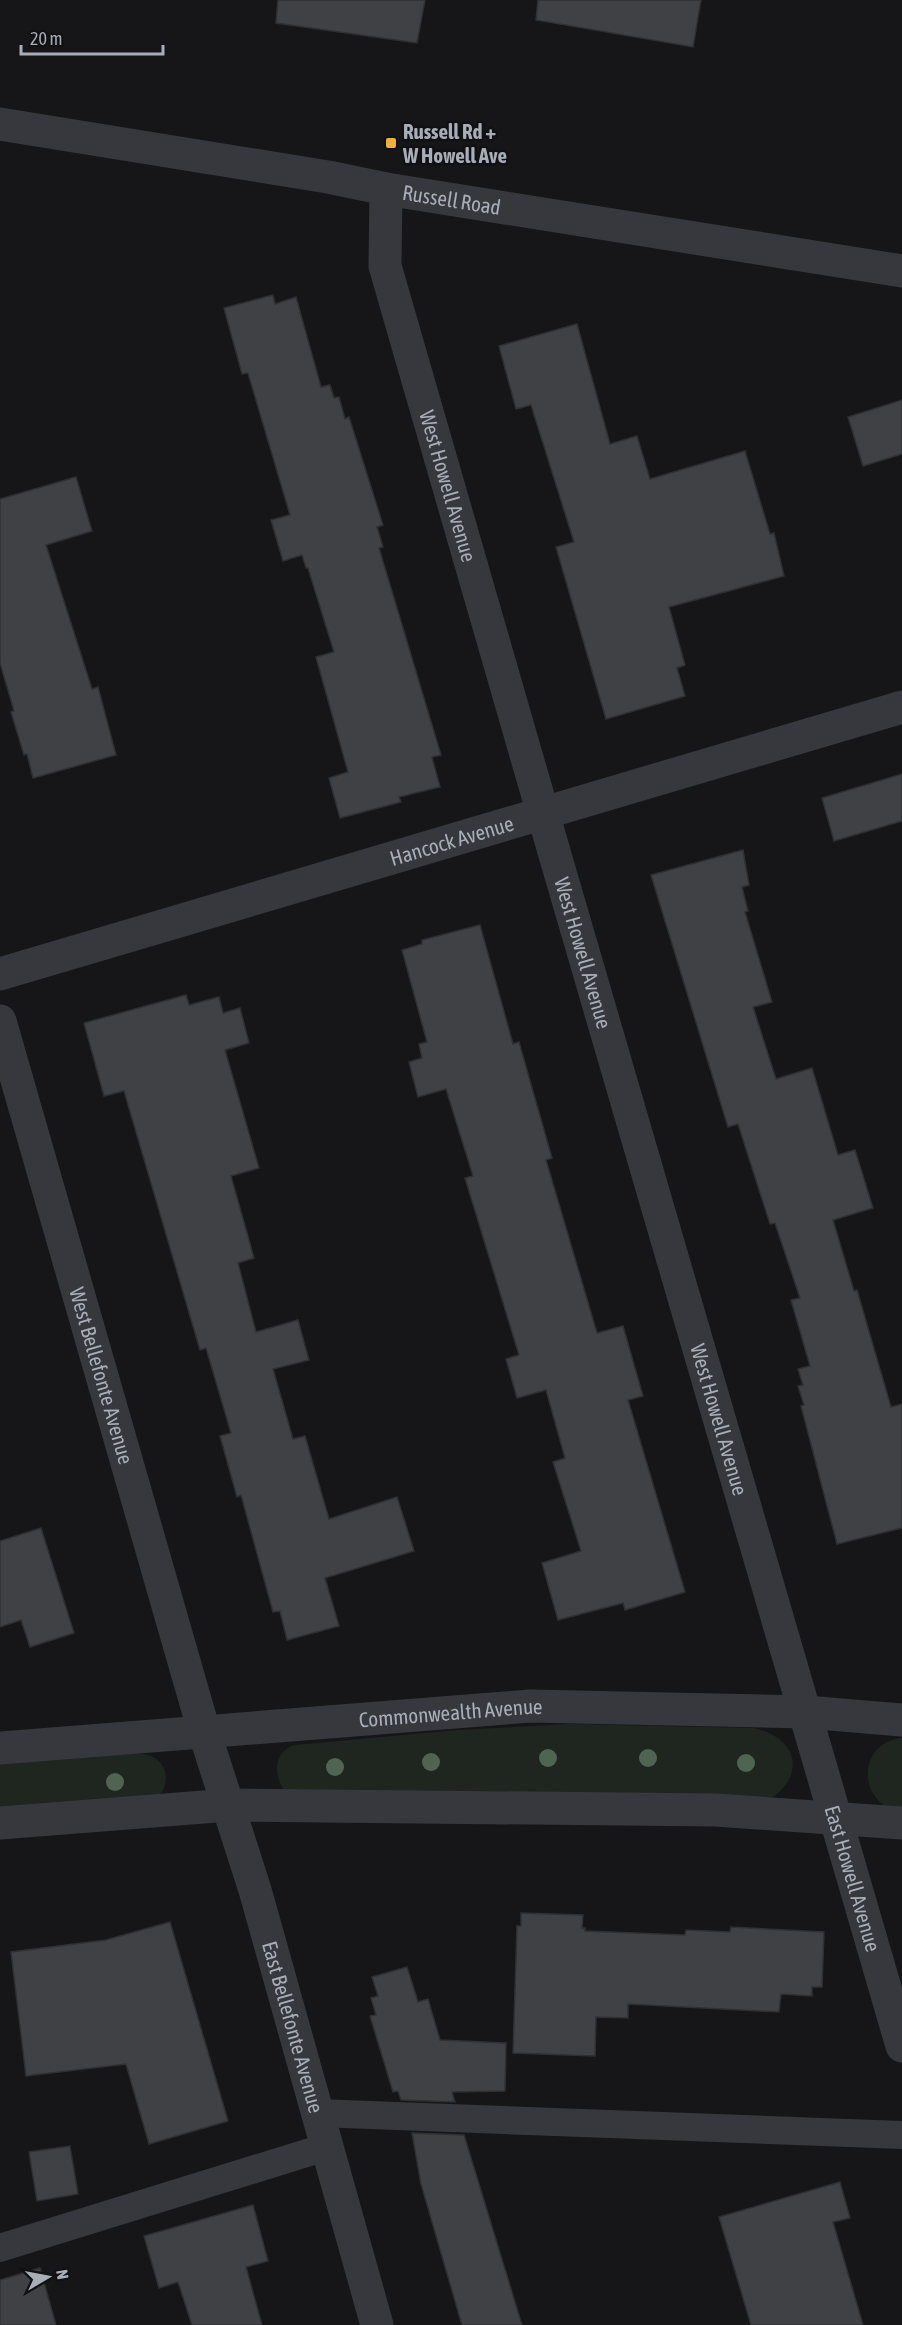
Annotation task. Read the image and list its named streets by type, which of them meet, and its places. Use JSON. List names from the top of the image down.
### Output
{
  "streets": {
    "street": [
      "Russell Road",
      "West Howell Avenue",
      "Hancock Avenue",
      "West Bellefonte Avenue",
      "Commonwealth Avenue",
      "East Howell Avenue",
      "East Bellefonte Avenue"
    ]
  },
  "crossings": [
    ["Russell Road", "West Howell Avenue"],
    ["West Howell Avenue", "Hancock Avenue"],
    ["West Howell Avenue", "Commonwealth Avenue"],
    ["West Howell Avenue", "East Howell Avenue"],
    ["West Bellefonte Avenue", "Commonwealth Avenue"],
    ["West Bellefonte Avenue", "East Bellefonte Avenue"],
    ["Commonwealth Avenue", "East Howell Avenue"],
    ["Commonwealth Avenue", "East Bellefonte Avenue"]
  ],
  "places": {
    "transit": ["Russell Rd + W Howell Ave"]
  },
  "scale_bar": "20 m",
  "north": "right"
}
